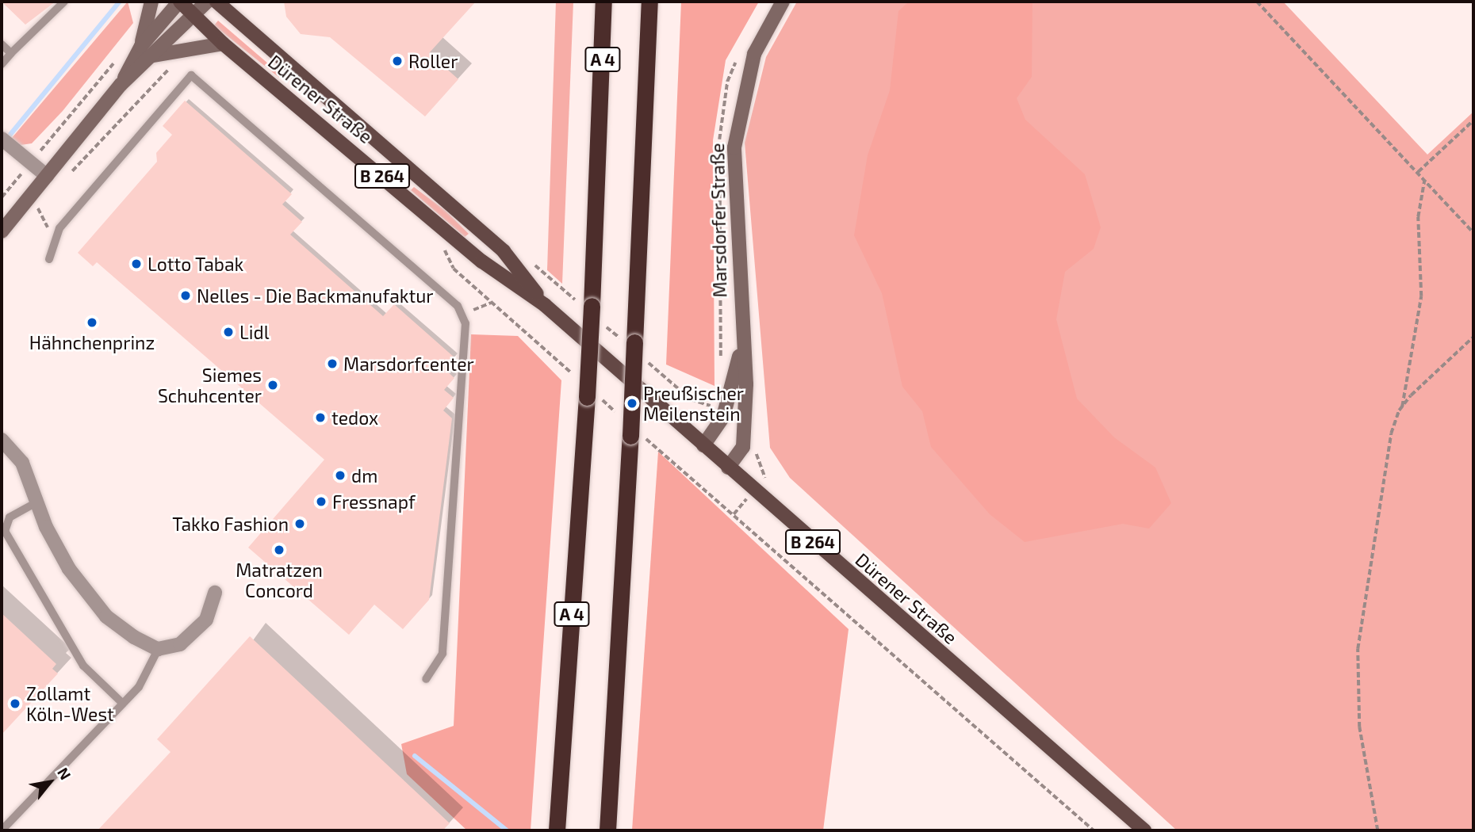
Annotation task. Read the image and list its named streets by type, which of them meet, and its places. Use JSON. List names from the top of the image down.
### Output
{
  "streets": {
    "highway": ["A 4"],
    "main road": ["Dürener Straße", "B 264"],
    "street": ["Marsdorfer Straße"]
  },
  "crossings": [
    ["Dürener Straße", "Marsdorfer Straße"]
  ],
  "places": [
    "Roller",
    "Lotto Tabak",
    "Nelles - Die Backmanufaktur",
    "Hähnchenprinz",
    "Lidl",
    "Marsdorfcenter",
    "Siemes Schuhcenter",
    "Preußischer Meilenstein",
    "tedox",
    "dm",
    "Fressnapf",
    "Takko Fashion",
    "Matratzen Concord",
    "Zollamt Köln-West"
  ],
  "north": "top right"
}
